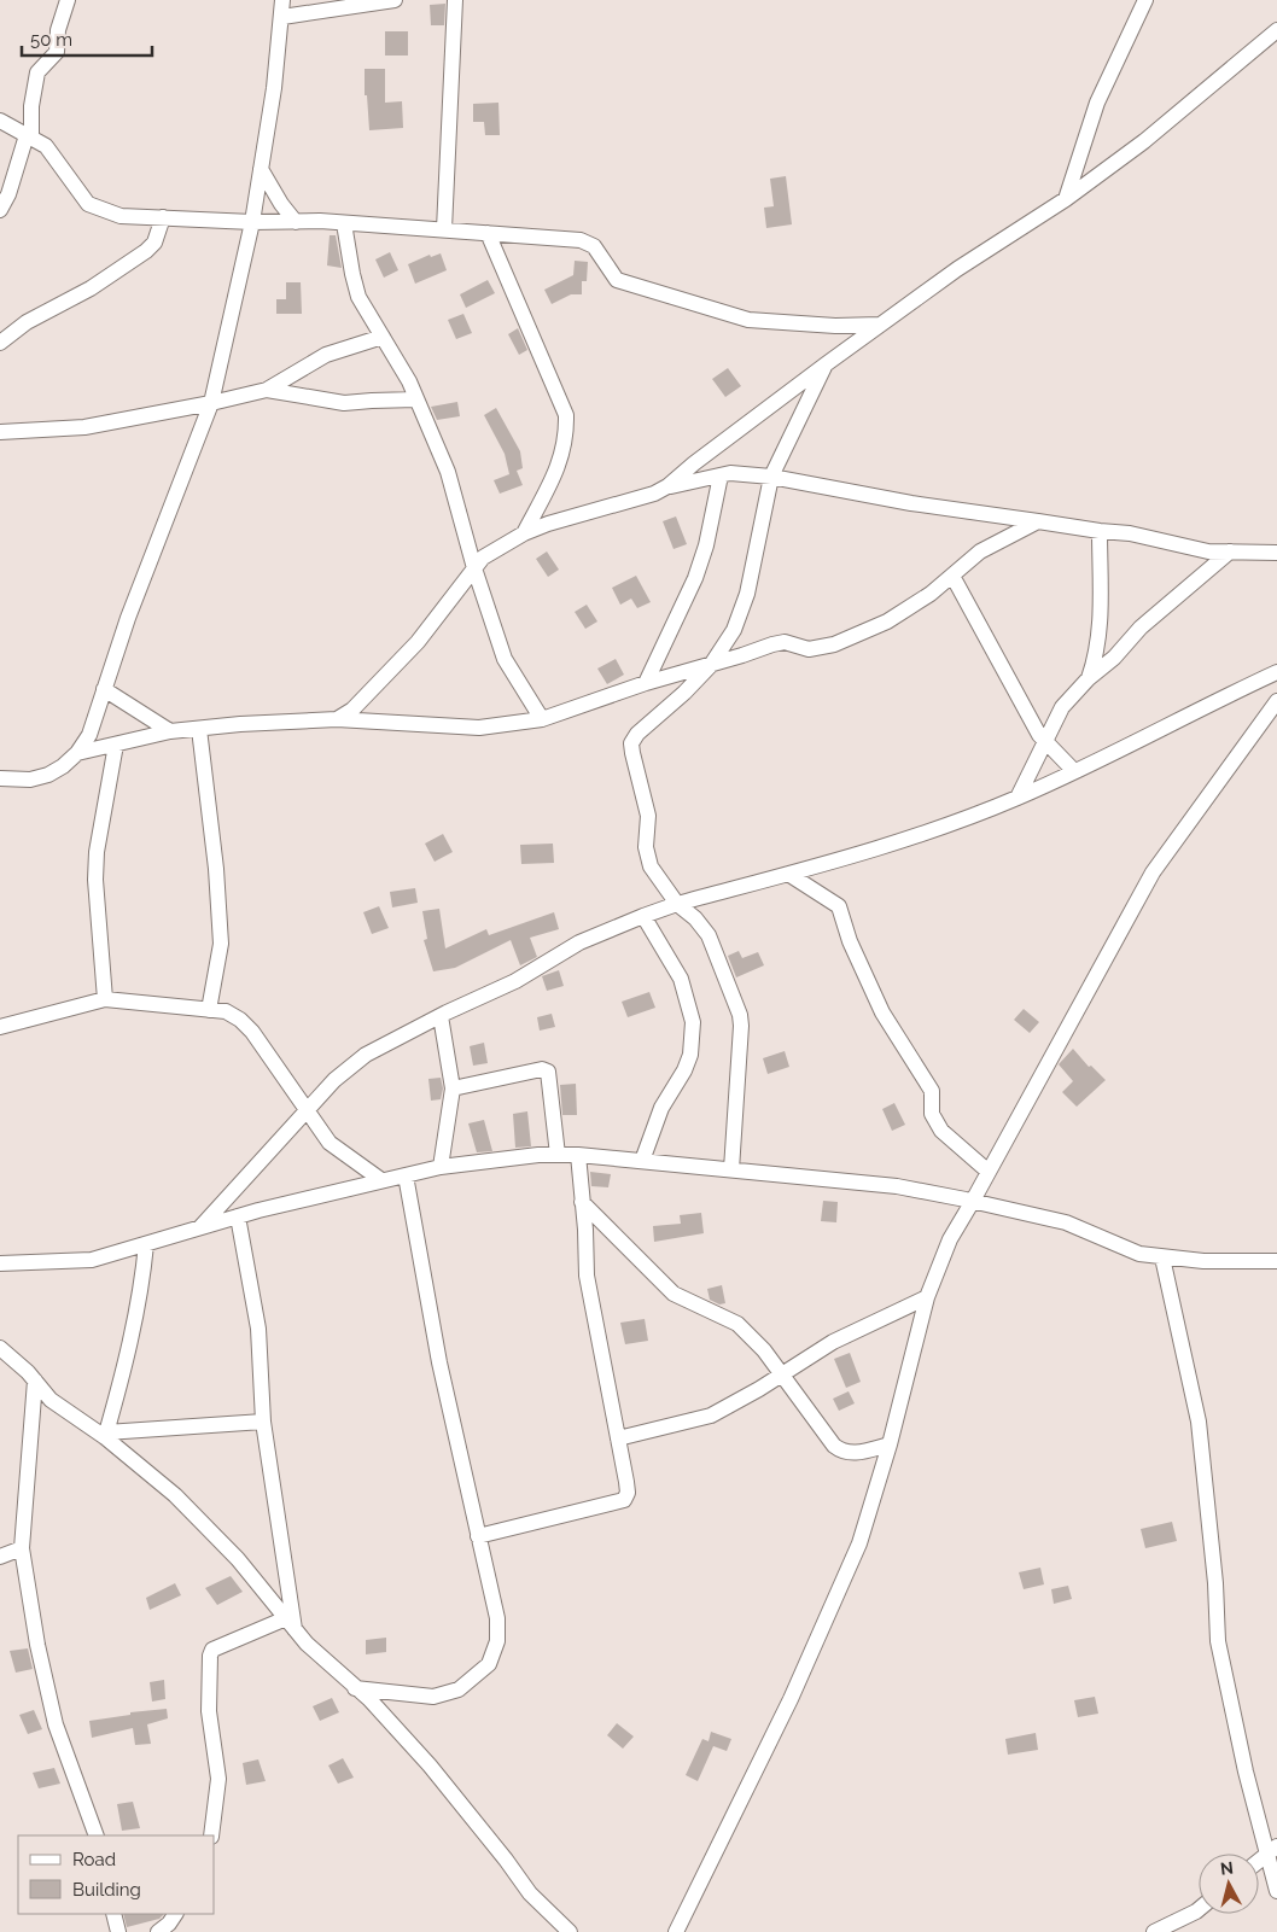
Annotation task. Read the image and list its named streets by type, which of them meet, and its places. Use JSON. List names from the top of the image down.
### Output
{
  "legend": ["Road", "Building"],
  "scale_bar": "50 m",
  "north": "top"
}
